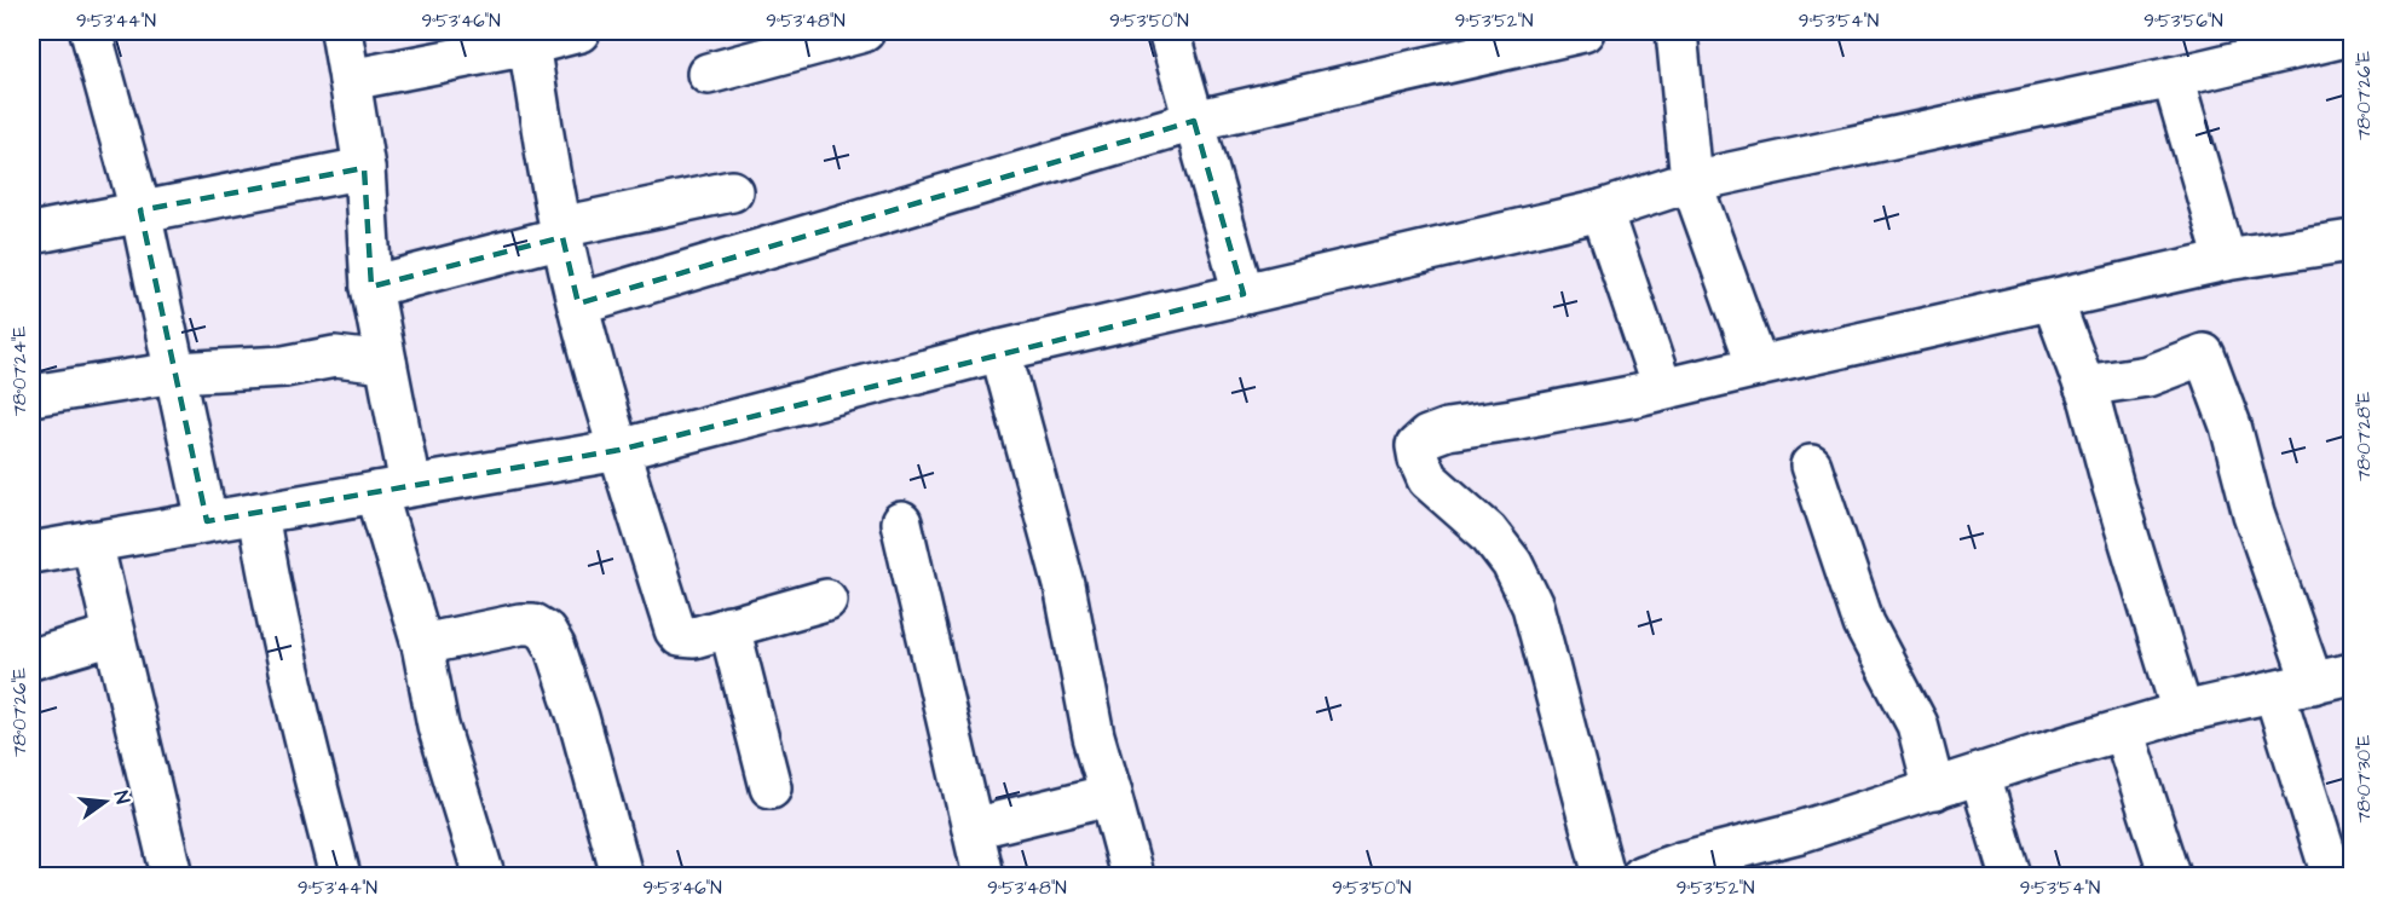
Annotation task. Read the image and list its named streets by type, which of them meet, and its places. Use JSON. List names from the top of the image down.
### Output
{
  "north": "right",
  "coordinates": [
    "9°53'44\"N",
    "9°53'46\"N",
    "9°53'48\"N",
    "9°53'50\"N",
    "9°53'52\"N",
    "9°53'54\"N",
    "9°53'56\"N",
    "78°07'26\"E",
    "78°07'24\"E",
    "78°07'28\"E",
    "78°07'30\"E"
  ]
}
